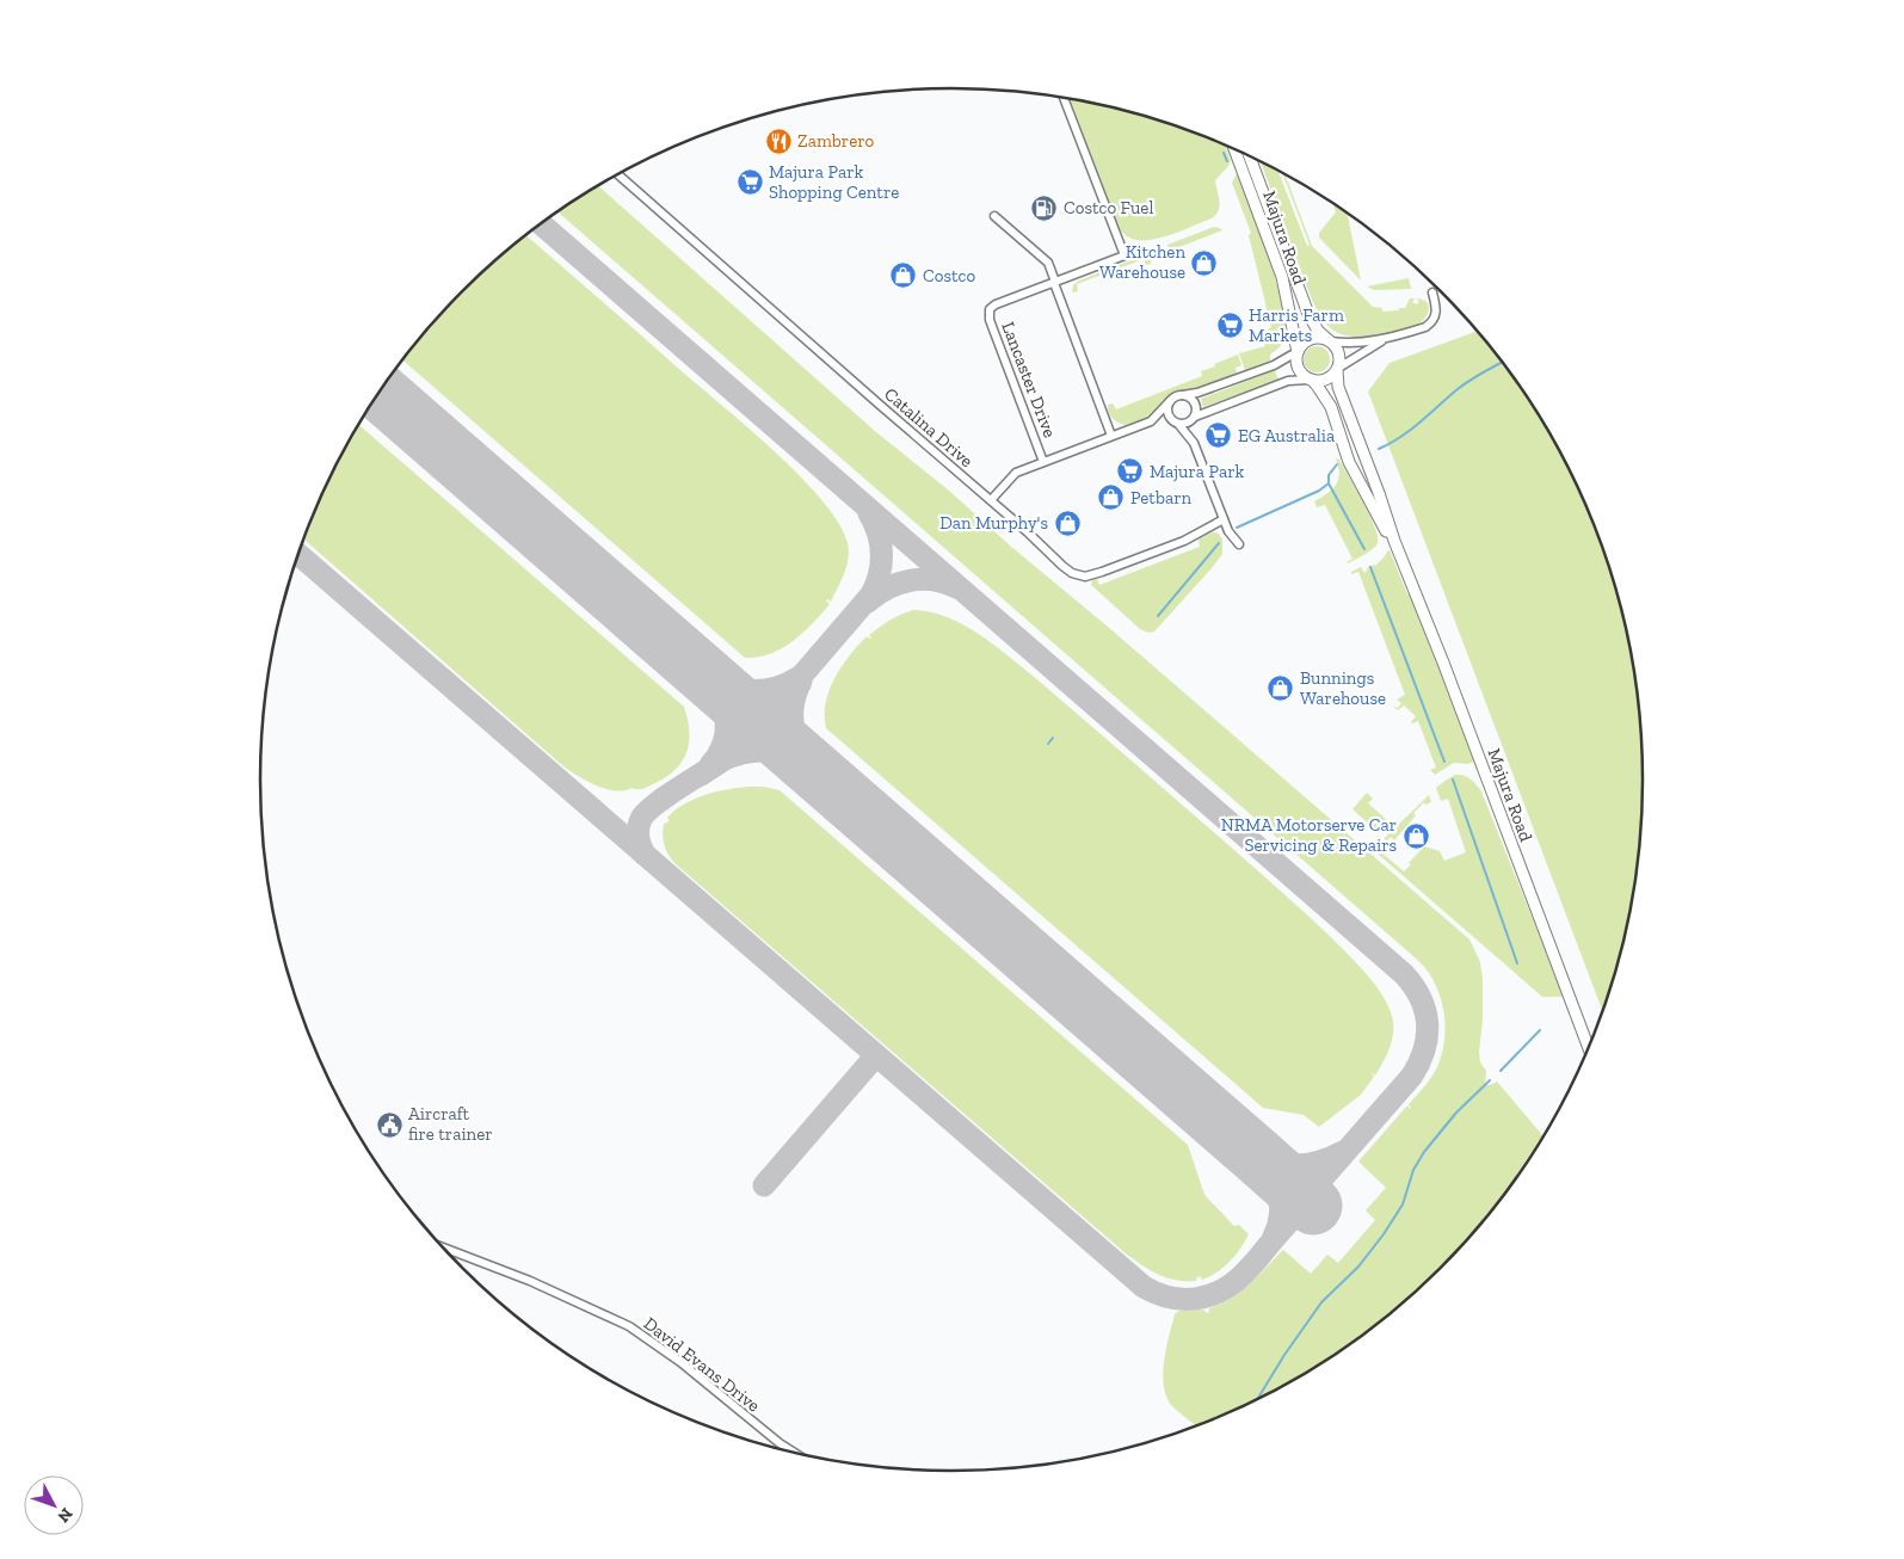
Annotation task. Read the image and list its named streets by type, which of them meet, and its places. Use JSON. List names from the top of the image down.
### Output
{
  "streets": {
    "main road": ["Majura Road"],
    "street": ["Lancaster Drive", "Catalina Drive", "David Evans Drive"]
  },
  "places": {
    "restaurant": ["Zambrero"],
    "supermarket": [
      "Majura Park Shopping Centre",
      "Harris Farm Markets",
      "EG Australia",
      "Majura Park"
    ],
    "fuel station": ["Costco Fuel"],
    "shop": [
      "Kitchen Warehouse",
      "Costco",
      "Petbarn",
      "Dan Murphy's",
      "Bunnings Warehouse",
      "NRMA Motorserve Car Servicing & Repairs"
    ],
    "public building": ["Aircraft fire trainer"]
  },
  "north": "bottom right"
}
